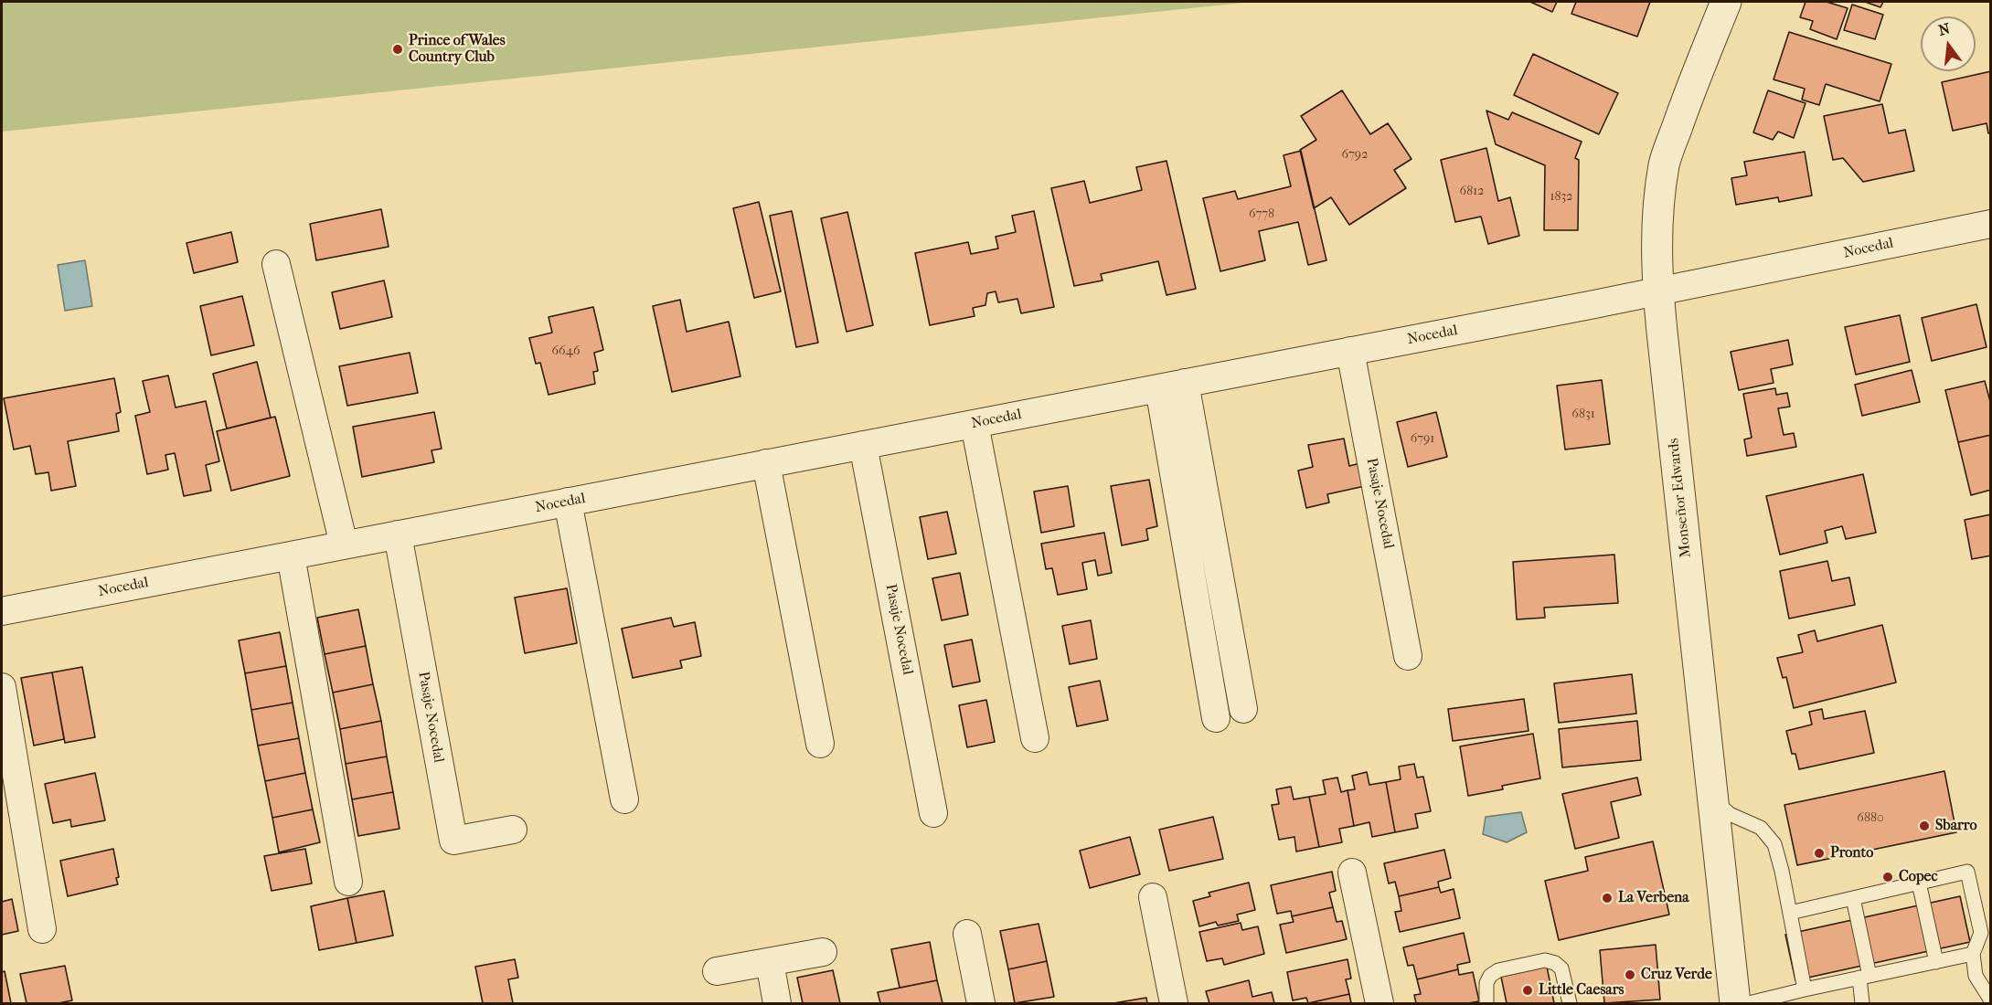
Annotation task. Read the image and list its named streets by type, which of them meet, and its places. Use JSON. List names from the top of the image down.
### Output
{
  "streets": {
    "street": ["Nocedal", "Monseñor Edwards", "Pasaje Nocedal"]
  },
  "crossings": [
    ["Nocedal", "Monseñor Edwards"],
    ["Nocedal", "Pasaje Nocedal"]
  ],
  "places": [
    "Prince of Wales Country Club",
    "Sbarro",
    "Pronto",
    "Copec",
    "La Verbena",
    "Cruz Verde",
    "Little Caesars"
  ],
  "house_numbers": [
    "6792",
    "6812",
    "1832",
    "6778",
    "6646",
    "6831",
    "6791",
    "6880"
  ],
  "north": "top"
}
